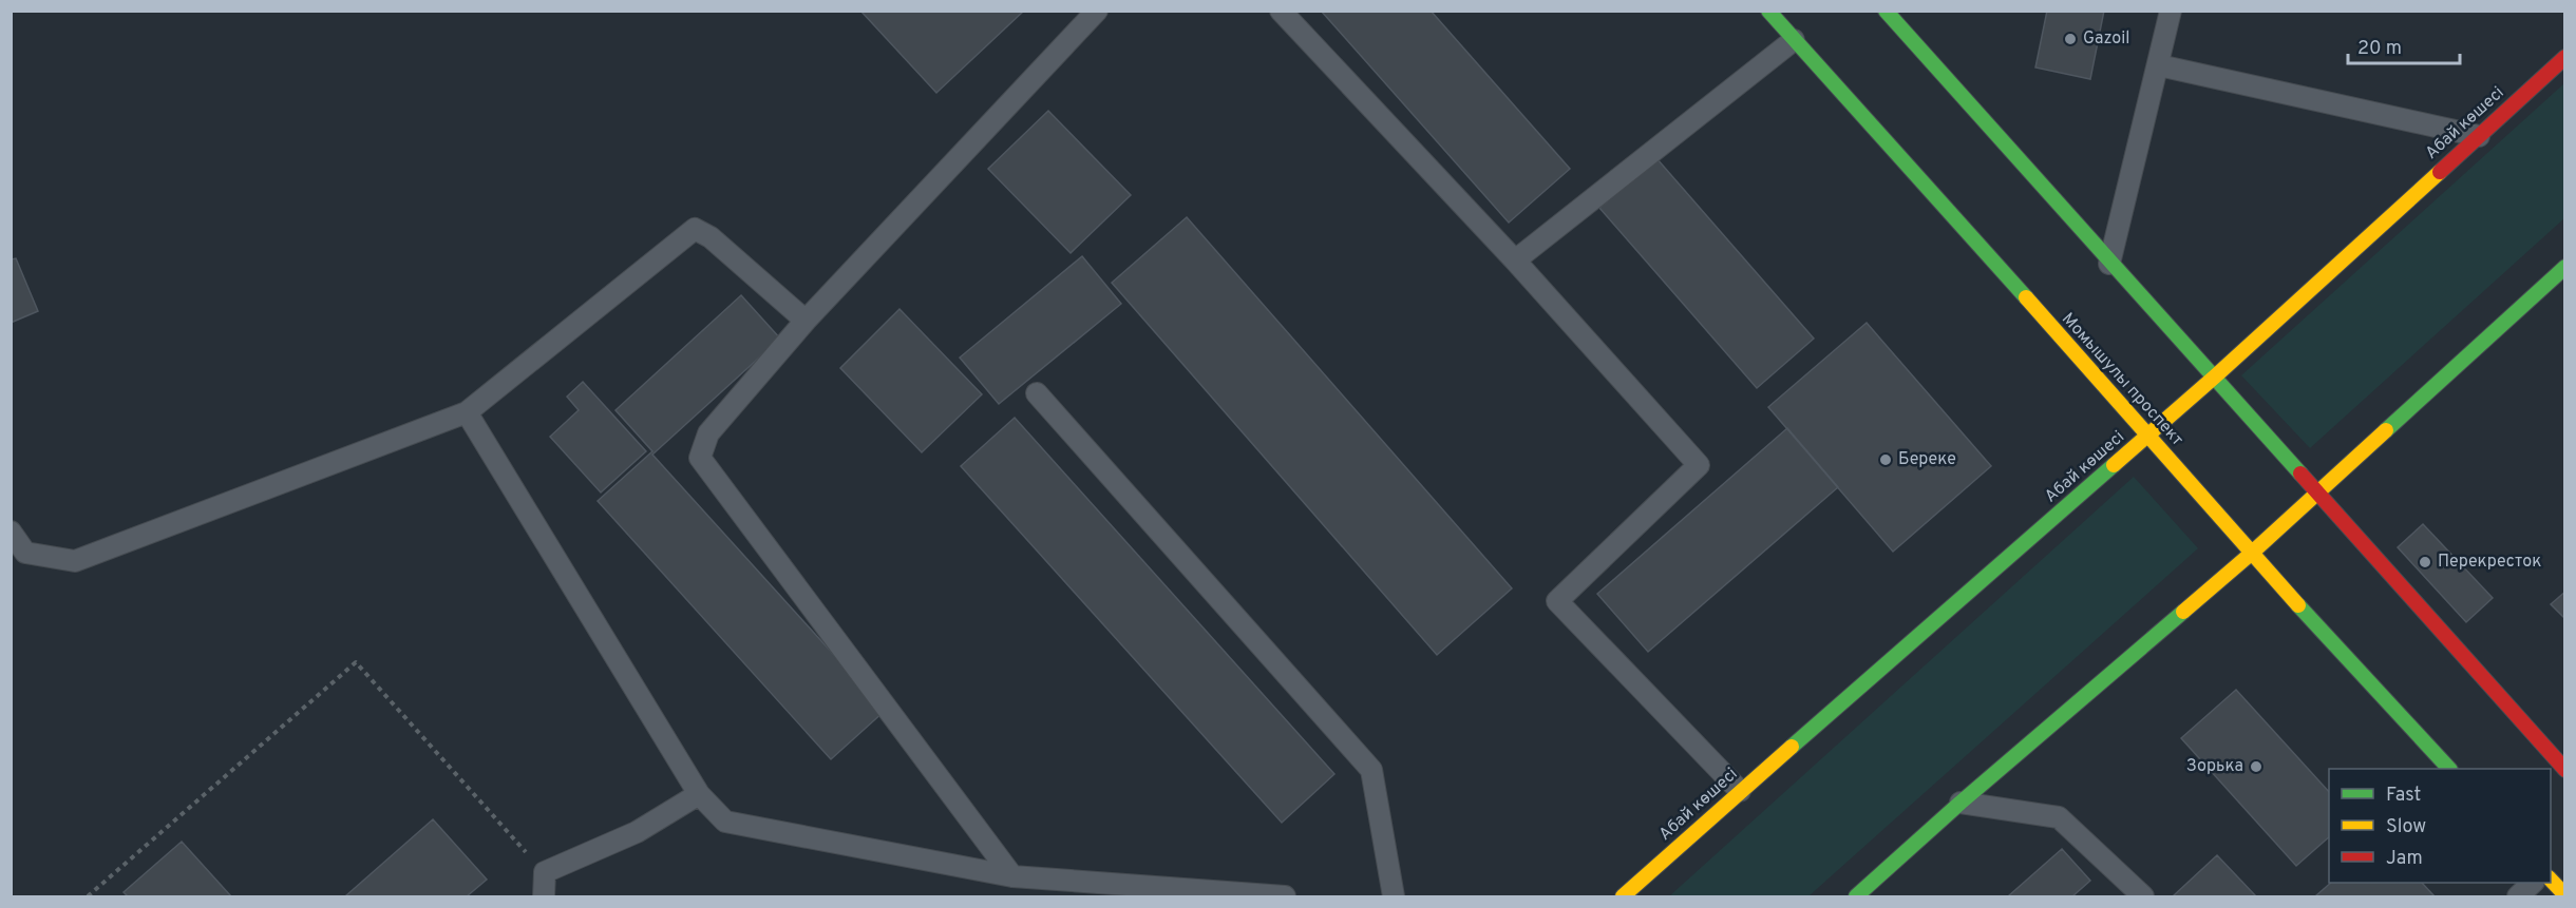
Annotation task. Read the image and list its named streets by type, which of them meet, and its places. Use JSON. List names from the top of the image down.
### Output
{
  "streets": {
    "street": ["Абай көшесі", "Момышулы проспект"]
  },
  "crossings": [
    ["Абай көшесі", "Момышулы проспект"]
  ],
  "places": [
    "Gazoil",
    "Береке",
    "Перекресток",
    "Зорька"
  ],
  "legend": ["Fast", "Slow", "Jam"],
  "scale_bar": "20 m"
}
